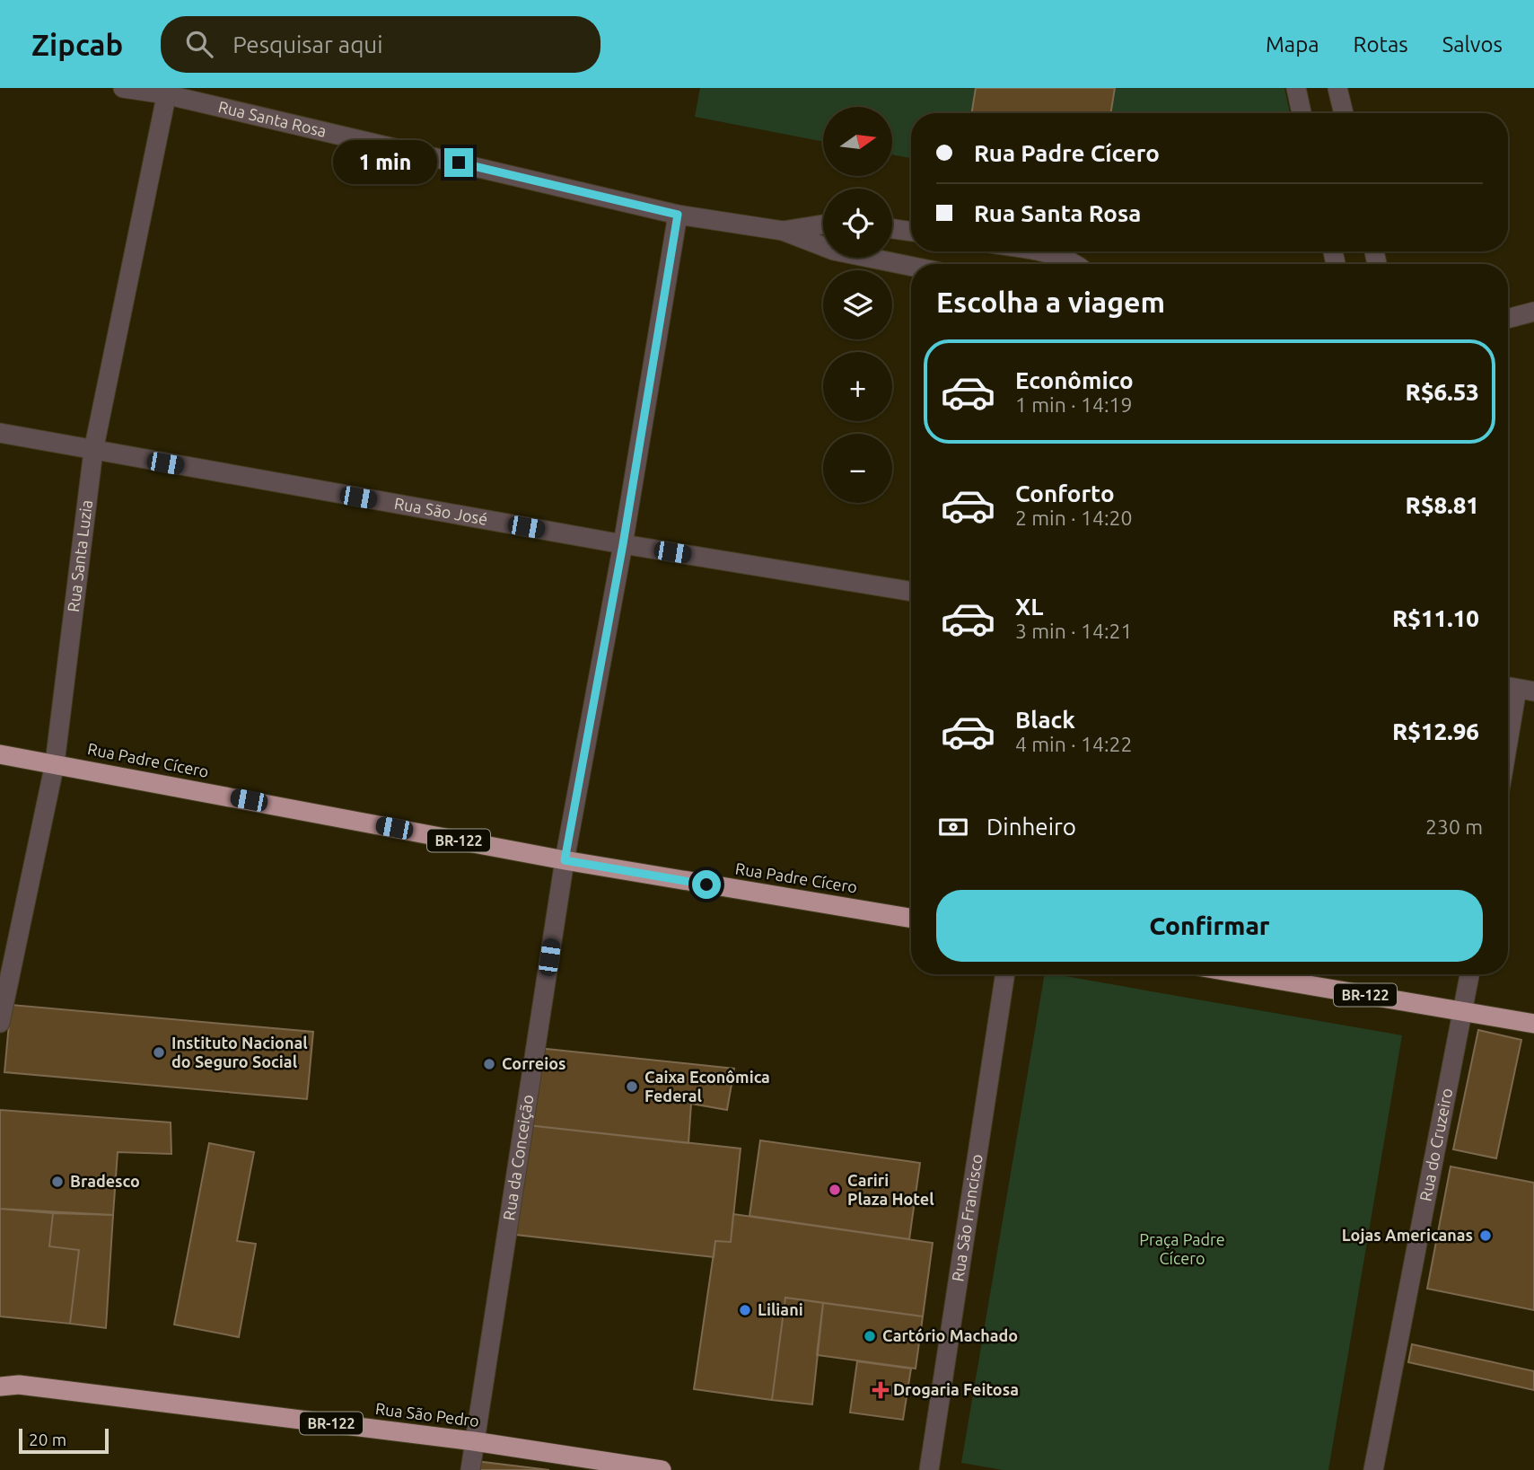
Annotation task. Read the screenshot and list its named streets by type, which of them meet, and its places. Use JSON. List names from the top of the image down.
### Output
{
  "streets": {
    "highway": ["Rua Padre Cícero", "BR-122", "Rua São Pedro"],
    "street": [
      "Rua Santa Rosa",
      "Rua São José",
      "Rua Santa Luzia",
      "Rua do Cruzeiro",
      "Rua da Conceição",
      "Rua São Francisco"
    ]
  },
  "crossings": [
    ["Rua Santa Rosa", "Rua Santa Luzia"],
    ["Rua Santa Rosa", "Rua da Conceição"],
    ["Rua São José", "Rua Santa Luzia"],
    ["Rua São José", "Rua da Conceição"],
    ["Rua Santa Luzia", "Rua Padre Cícero"],
    ["Rua Padre Cícero", "Rua da Conceição"],
    ["BR-122", "Rua do Cruzeiro"],
    ["Rua da Conceição", "Rua São Pedro"]
  ],
  "parks": ["Praça Padre Cícero"],
  "places": {
    "other": [
      "Instituto Nacional do Seguro Social",
      "Correios",
      "Caixa Econômica Federal",
      "Bradesco",
      "Cariri Plaza Hotel",
      "Lojas Americanas",
      "Liliani",
      "Cartório Machado"
    ],
    "health": ["Drogaria Feitosa"]
  },
  "scale_bar": "20 m",
  "north": "right",
  "page": {
    "header": "Zipcab",
    "search": "Pesquisar aqui",
    "nav": ["Mapa", "Rotas", "Salvos"],
    "map_buttons": ["+", "−"],
    "banner": ["Rua Padre Cícero", "Rua Santa Rosa"],
    "bubble": "1 min",
    "heading": "Escolha a viagem",
    "list": [
      {
        "name": "Econômico",
        "note": "1 min · 14:19",
        "value": "R$6.53"
      },
      {
        "name": "Conforto",
        "note": "2 min · 14:20",
        "value": "R$8.81"
      },
      {
        "name": "XL",
        "note": "3 min · 14:21",
        "value": "R$11.10"
      },
      {
        "name": "Black",
        "note": "4 min · 14:22",
        "value": "R$12.96"
      }
    ],
    "pay": ["Dinheiro", "230 m"],
    "buttons": "Confirmar",
    "scale": "20 m"
  }
}
